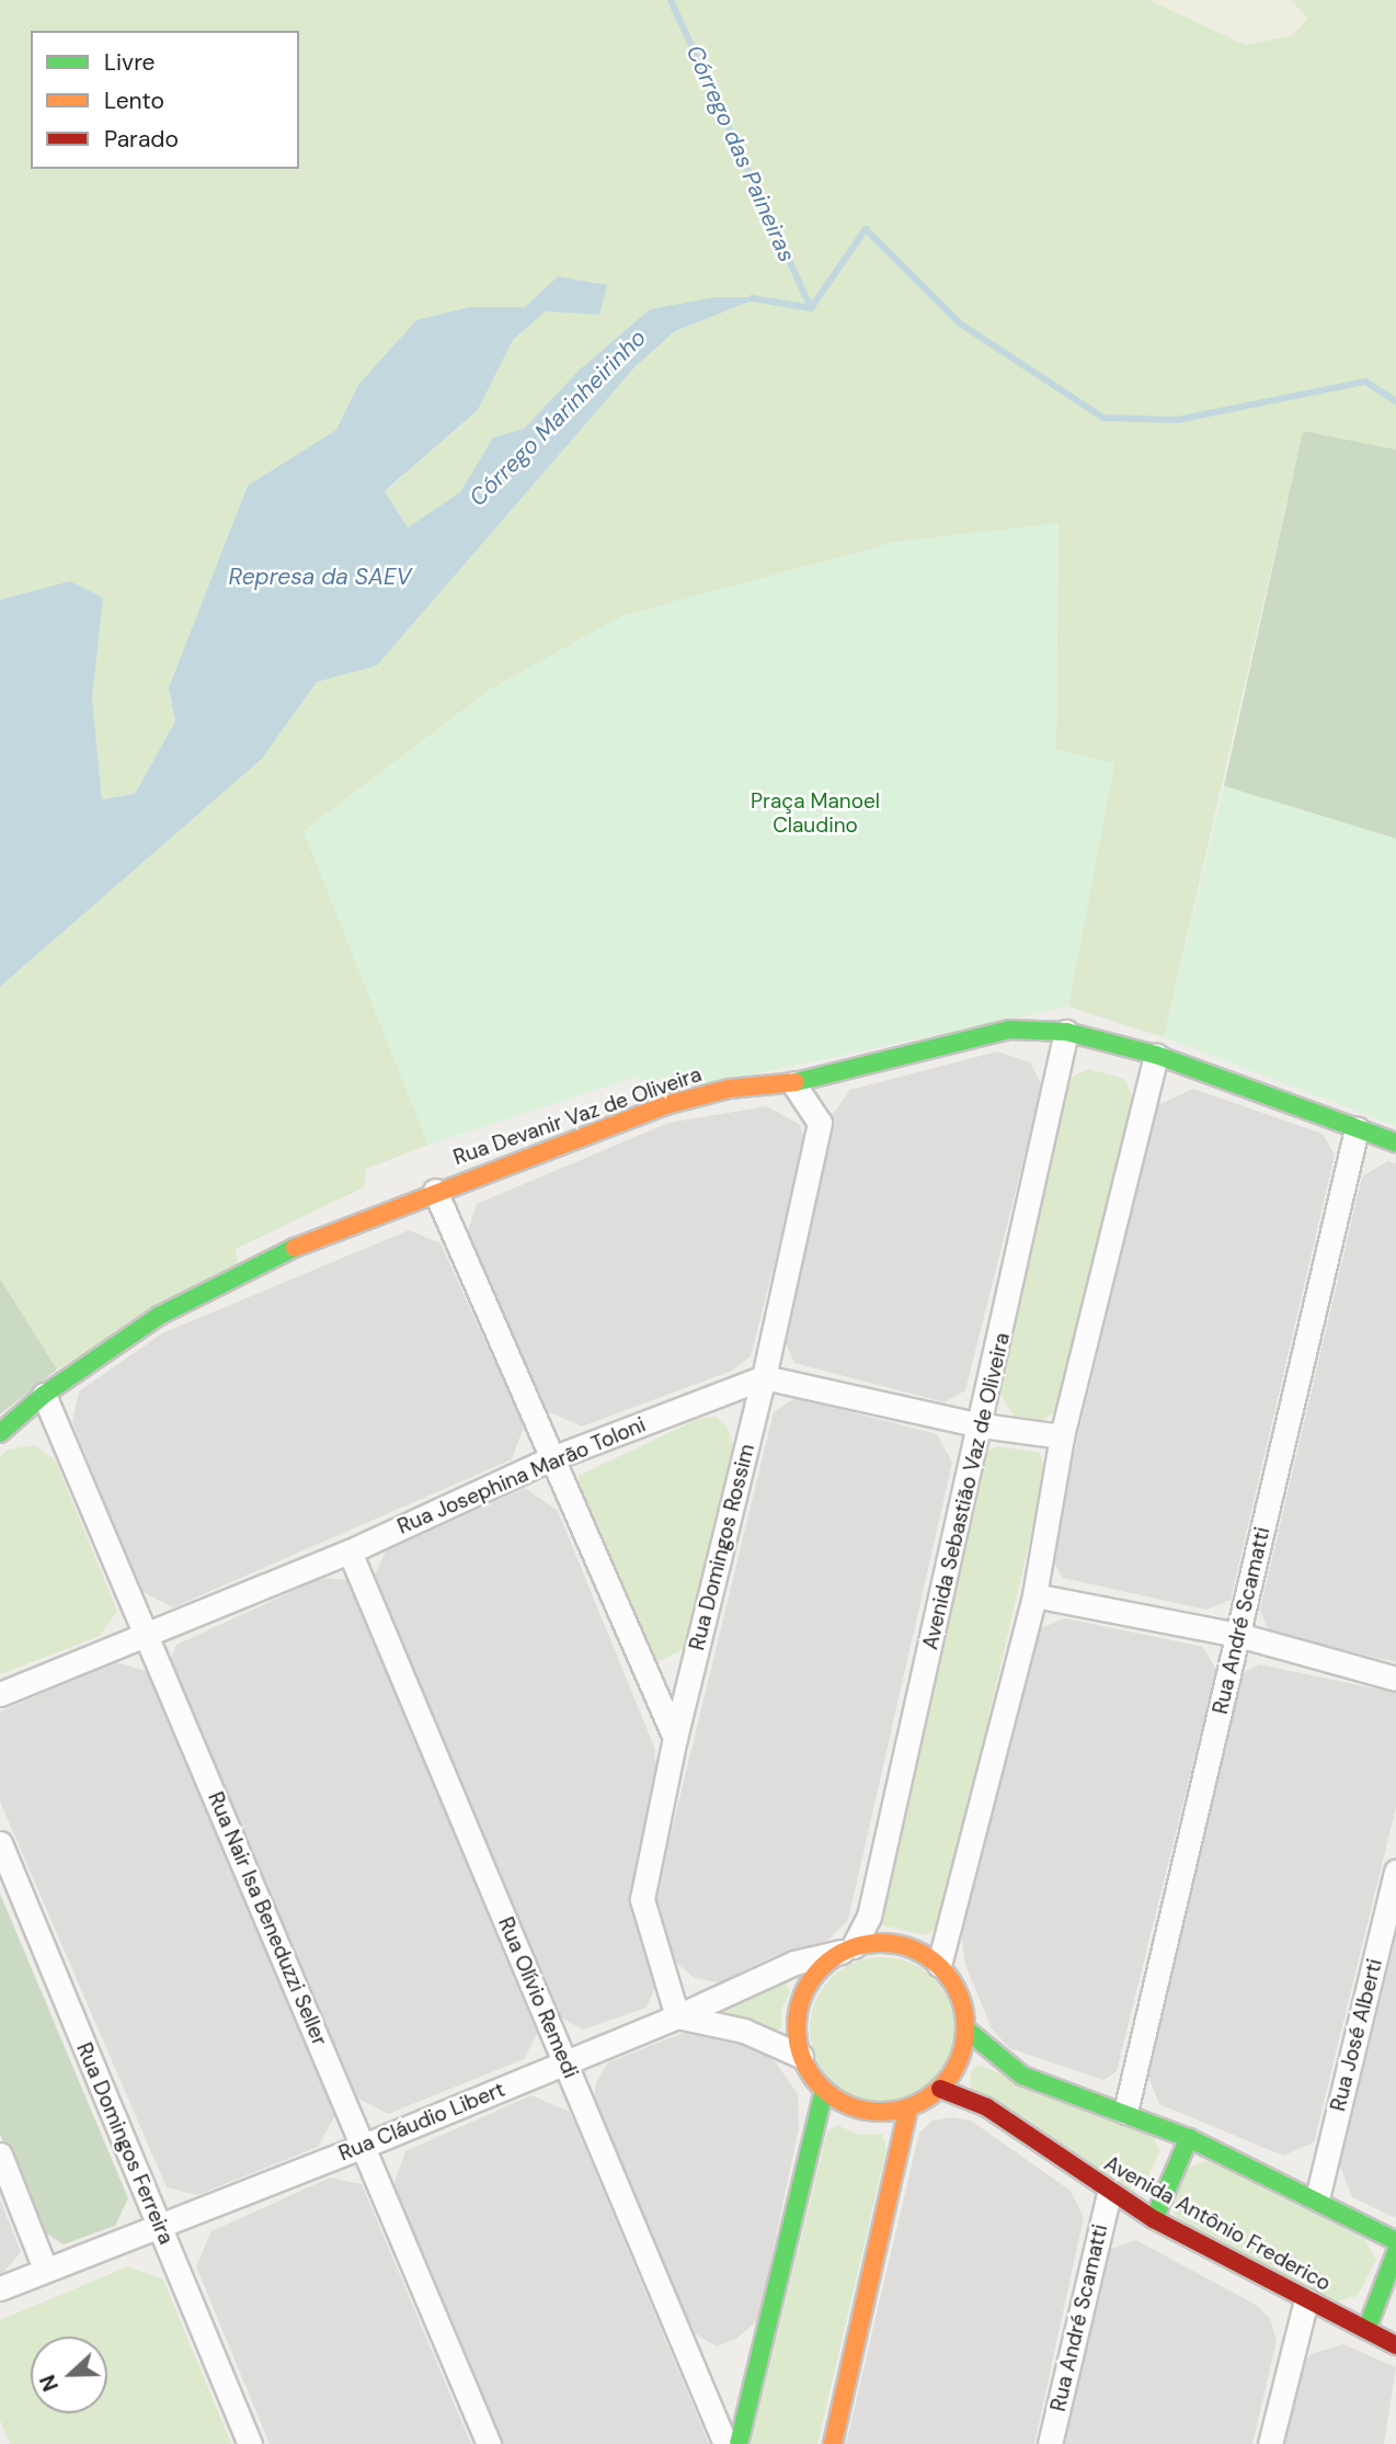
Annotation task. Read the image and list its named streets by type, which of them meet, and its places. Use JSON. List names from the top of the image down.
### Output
{
  "streets": {
    "street": [
      "Rua Devanir Vaz de Oliveira",
      "Rua Josephina Marão Toloni",
      "Avenida Sebastião Vaz de Oliveira",
      "Rua Domingos Rossim",
      "Rua André Scamatti",
      "Rua Nair Isa Beneduzzi Seller",
      "Rua Olívio Remedi",
      "Rua José Alberti",
      "Rua Cláudio Libert",
      "Rua Domingos Ferreira",
      "Avenida Antônio Frederico"
    ]
  },
  "crossings": [
    ["Rua Devanir Vaz de Oliveira", "Avenida Sebastião Vaz de Oliveira"],
    ["Rua Devanir Vaz de Oliveira", "Rua Domingos Rossim"],
    ["Rua Devanir Vaz de Oliveira", "Rua André Scamatti"],
    ["Rua Devanir Vaz de Oliveira", "Rua Nair Isa Beneduzzi Seller"],
    ["Rua Josephina Marão Toloni", "Rua Domingos Rossim"],
    ["Rua Josephina Marão Toloni", "Rua Nair Isa Beneduzzi Seller"],
    ["Rua Josephina Marão Toloni", "Rua Olívio Remedi"],
    ["Avenida Sebastião Vaz de Oliveira", "Rua Cláudio Libert"],
    ["Avenida Sebastião Vaz de Oliveira", "Avenida Antônio Frederico"],
    ["Rua Domingos Rossim", "Rua Cláudio Libert"],
    ["Rua André Scamatti", "Avenida Antônio Frederico"],
    ["Rua Nair Isa Beneduzzi Seller", "Rua Cláudio Libert"],
    ["Rua Olívio Remedi", "Rua Cláudio Libert"],
    ["Rua Cláudio Libert", "Rua Domingos Ferreira"],
    ["Rua Cláudio Libert", "Avenida Antônio Frederico"]
  ],
  "water": ["Córrego das Paineiras", "Córrego Marinheirinho", "Represa da SAEV"],
  "parks": ["Praça Manoel Claudino"],
  "legend": ["Livre", "Lento", "Parado"],
  "north": "left"
}
